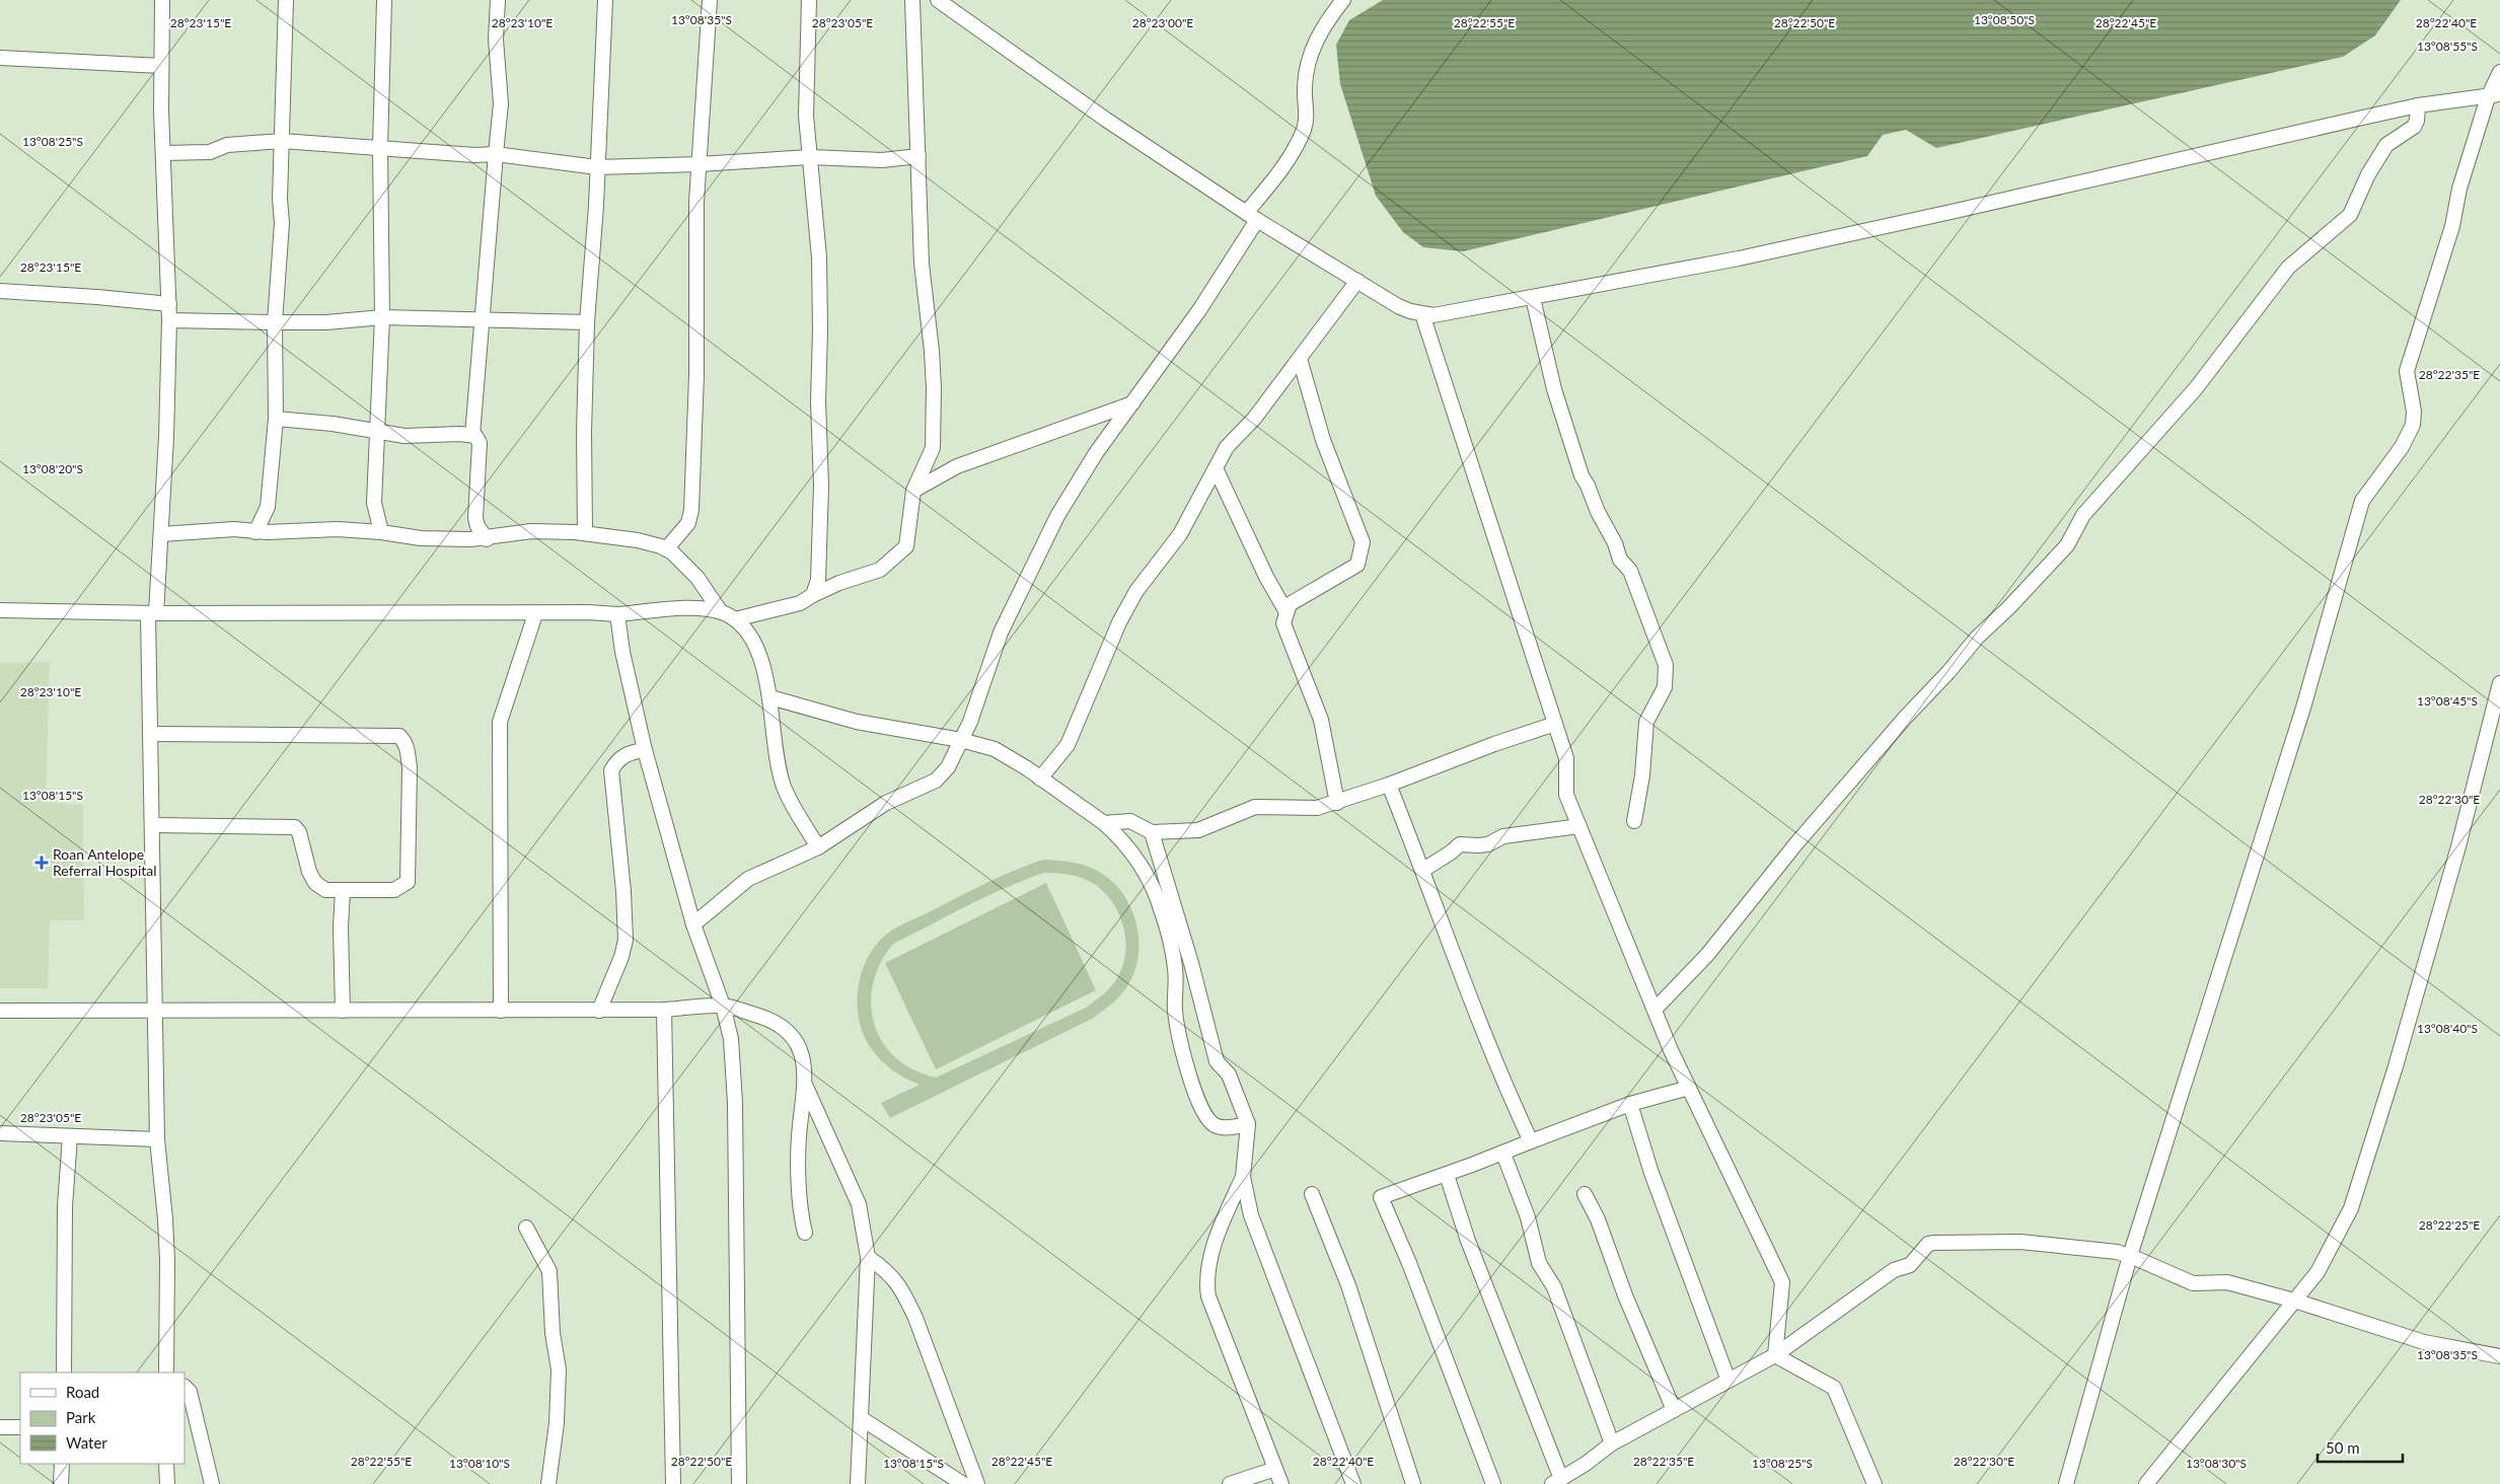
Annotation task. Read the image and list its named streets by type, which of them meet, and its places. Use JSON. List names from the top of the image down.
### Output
{
  "places": {
    "health": ["Roan Antelope Referral Hospital"]
  },
  "legend": ["Road", "Park", "Water"],
  "scale_bar": "50 m",
  "coordinates": [
    "13°08'35\"S",
    "13°08'50\"S",
    "28°23'15\"E",
    "28°23'10\"E",
    "28°23'05\"E",
    "28°23'00\"E",
    "28°22'55\"E",
    "28°22'50\"E",
    "28°22'45\"E",
    "28°22'40\"E",
    "13°08'55\"S",
    "13°08'25\"S",
    "28°22'35\"E",
    "13°08'20\"S",
    "13°08'45\"S",
    "13°08'15\"S",
    "28°22'30\"E",
    "13°08'40\"S",
    "28°22'25\"E",
    "13°08'10\"S",
    "13°08'30\"S"
  ]
}
